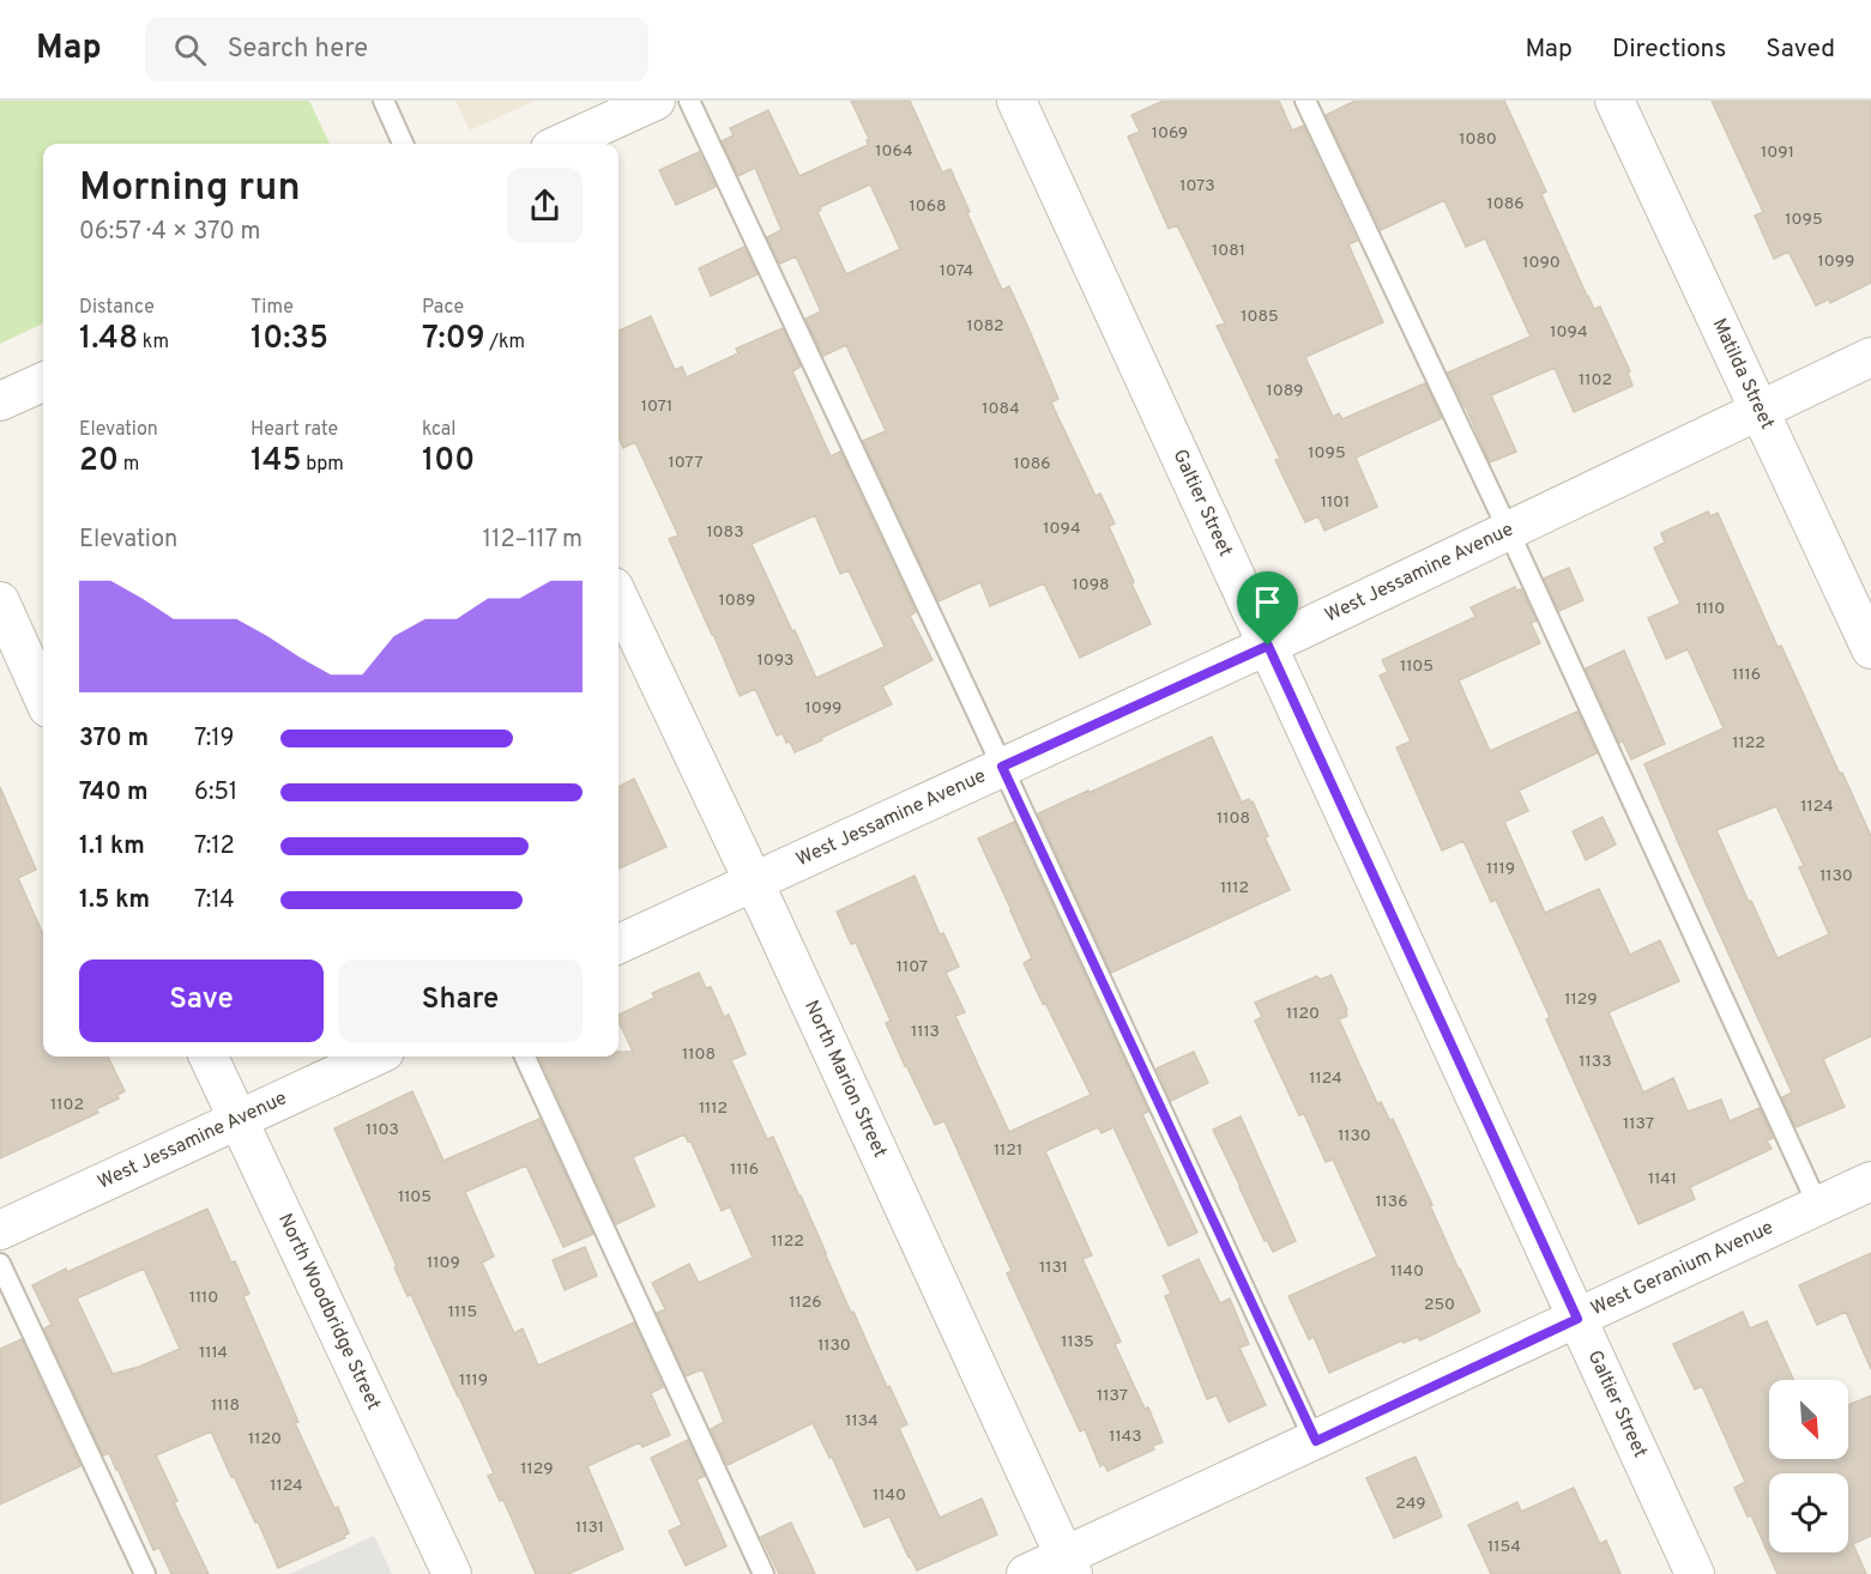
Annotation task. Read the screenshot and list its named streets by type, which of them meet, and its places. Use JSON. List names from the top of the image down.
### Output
{
  "streets": {
    "street": [
      "Matilda Street",
      "Galtier Street",
      "West Jessamine Avenue",
      "North Marion Street",
      "West Geranium Avenue",
      "North Woodbridge Street"
    ]
  },
  "crossings": [
    ["Matilda Street", "West Jessamine Avenue"],
    ["Galtier Street", "West Jessamine Avenue"],
    ["Galtier Street", "West Geranium Avenue"],
    ["West Jessamine Avenue", "North Marion Street"],
    ["West Jessamine Avenue", "North Woodbridge Street"],
    ["North Marion Street", "West Geranium Avenue"]
  ],
  "house_numbers": [
    "1069",
    "1080",
    "1064",
    "1091",
    "1073",
    "1086",
    "1068",
    "1095",
    "1081",
    "1099",
    "1090",
    "1074",
    "1085",
    "1082",
    "1094",
    "1102",
    "1089",
    "1071",
    "1084",
    "1095",
    "1077",
    "1086",
    "1101",
    "1094",
    "1083",
    "1098",
    "1089",
    "1110",
    "1093",
    "1105",
    "1116",
    "1099",
    "1122",
    "1124",
    "1108",
    "1119",
    "1130",
    "1112",
    "1107",
    "1129",
    "1120",
    "1113",
    "1108",
    "1133",
    "1124",
    "1102",
    "1112",
    "1137",
    "1103",
    "1130",
    "1121",
    "1116",
    "1141",
    "1105",
    "1136",
    "1122",
    "1109",
    "1131",
    "1140",
    "1110",
    "1126",
    "250",
    "1115",
    "1135",
    "1130",
    "1114",
    "1119",
    "1137",
    "1118",
    "1134",
    "1143",
    "1120",
    "1129",
    "1124",
    "1140",
    "249",
    "1131",
    "1154"
  ],
  "north": "bottom right",
  "page": {
    "header": "Map",
    "search": "Search here",
    "nav": ["Map", "Directions", "Saved"],
    "heading": ["Morning run", "06:57 · 4 × 370 m"],
    "stats": [
      ["Distance", "1.48 km"],
      ["Time", "10:35"],
      ["Pace", "7:09 /km"],
      ["Elevation", "20 m"],
      ["Heart rate", "145 bpm"],
      ["kcal", "100"]
    ],
    "chart": ["Elevation", "112–117 m"],
    "list": [
      {
        "name": "370 m",
        "note": "7:19"
      },
      {
        "name": "740 m",
        "note": "6:51"
      },
      {
        "name": "1.1 km",
        "note": "7:12"
      },
      {
        "name": "1.5 km",
        "note": "7:14"
      }
    ],
    "buttons": ["Save", "Share"]
  }
}
